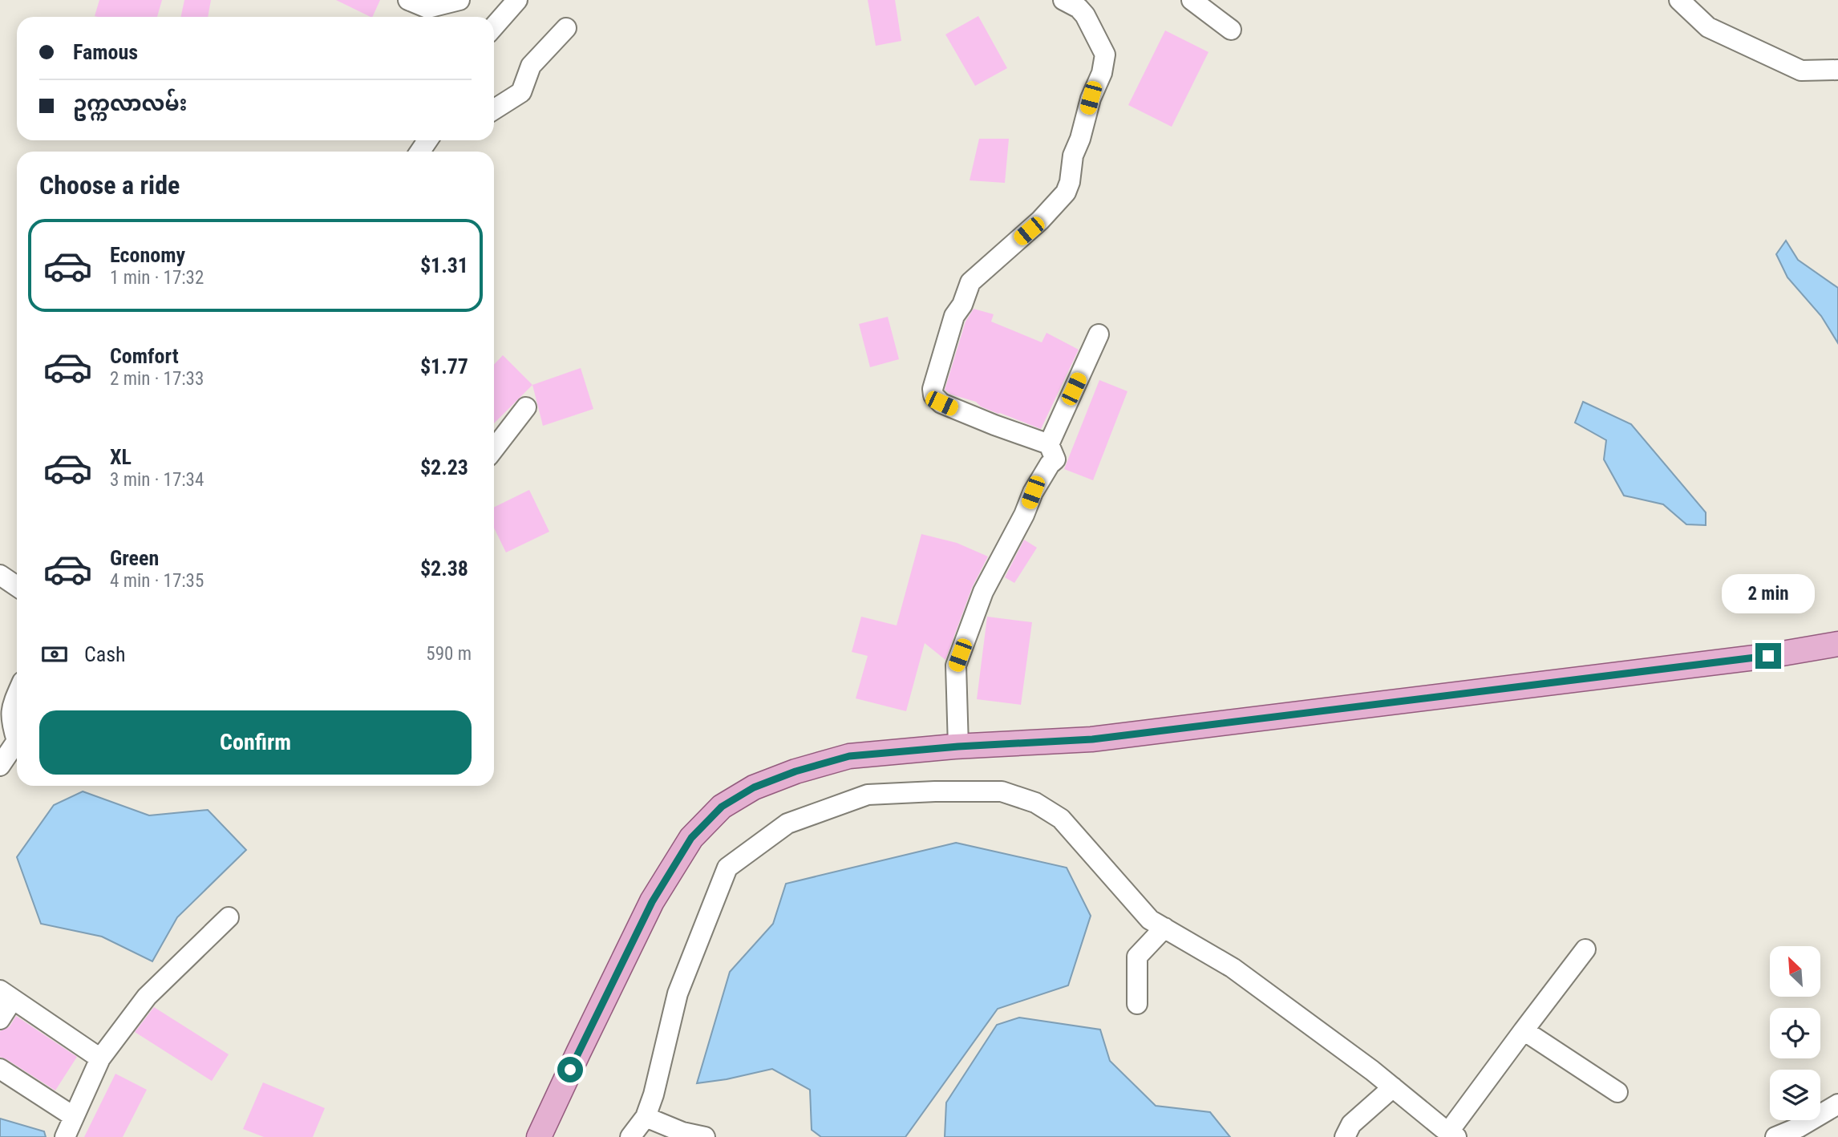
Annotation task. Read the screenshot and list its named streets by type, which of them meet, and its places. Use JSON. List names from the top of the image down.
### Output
{
  "north": "top left",
  "page": {
    "banner": ["Famous", "ဥက္ကလာလမ်း"],
    "heading": "Choose a ride",
    "list": [
      {
        "name": "Economy",
        "note": "1 min · 17:32",
        "value": "$1.31"
      },
      {
        "name": "Comfort",
        "note": "2 min · 17:33",
        "value": "$1.77"
      },
      {
        "name": "XL",
        "note": "3 min · 17:34",
        "value": "$2.23"
      },
      {
        "name": "Green",
        "note": "4 min · 17:35",
        "value": "$2.38"
      }
    ],
    "bubble": "2 min",
    "pay": ["Cash", "590 m"],
    "buttons": "Confirm"
  }
}
